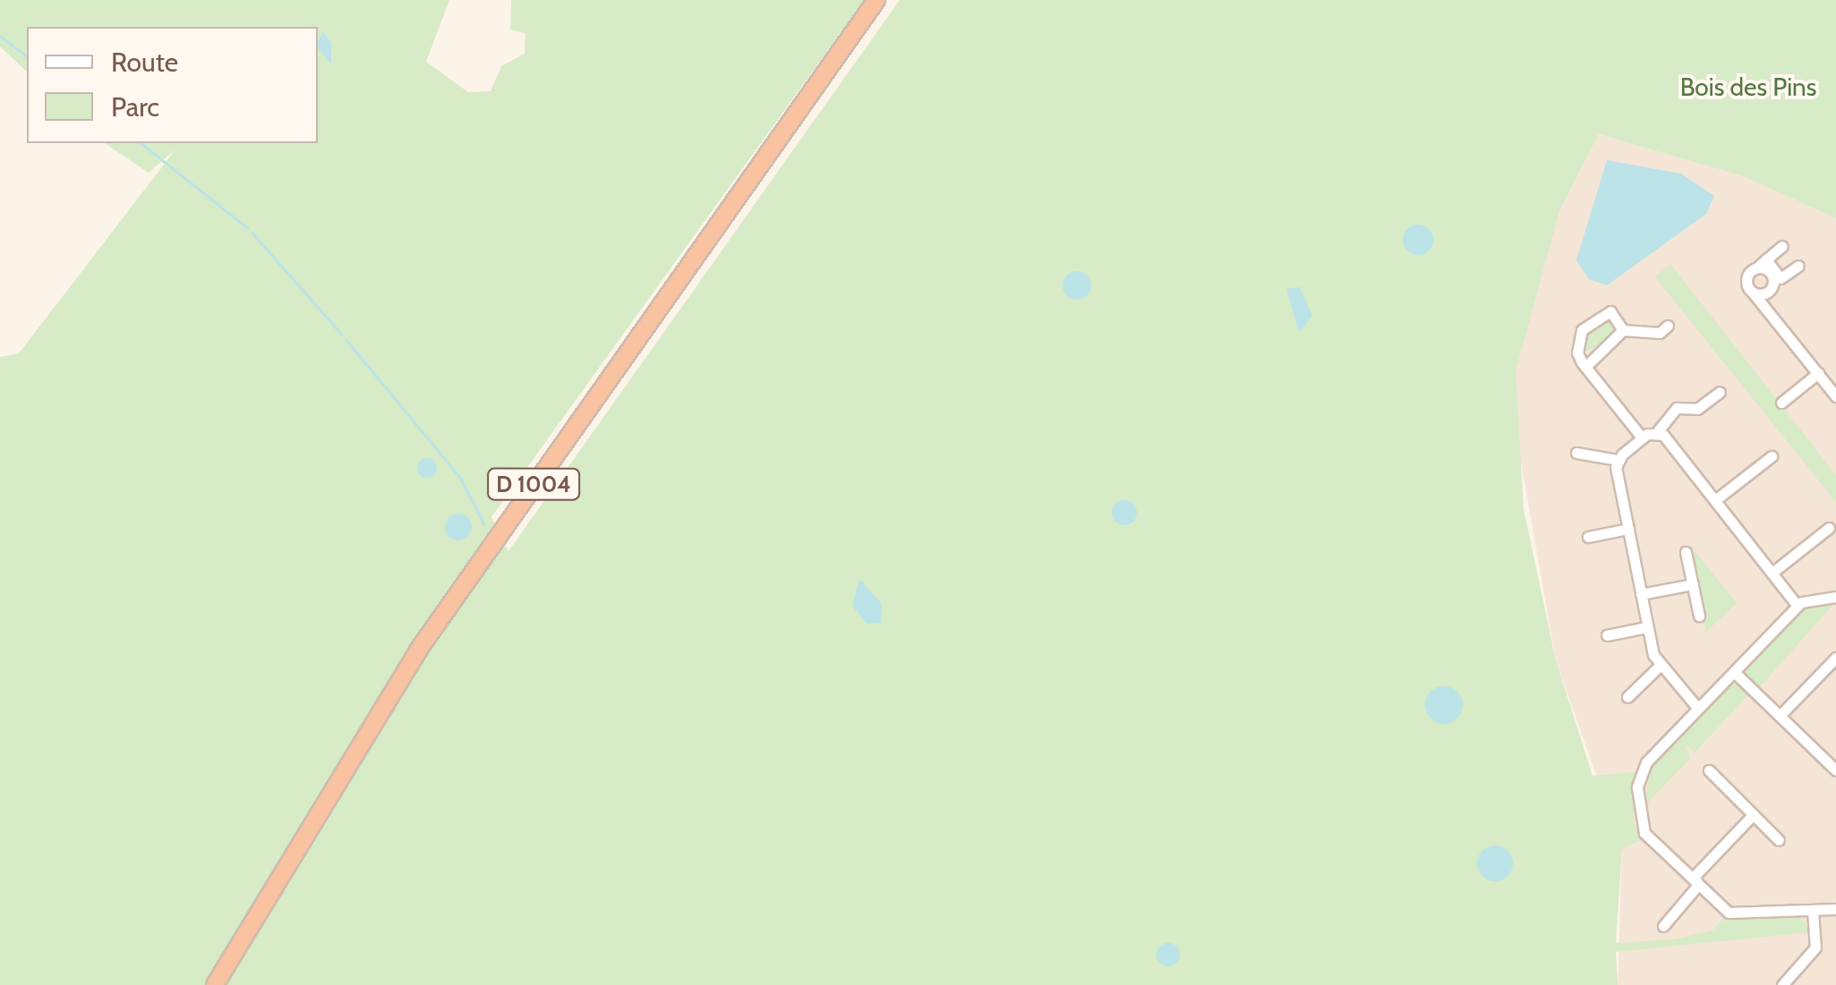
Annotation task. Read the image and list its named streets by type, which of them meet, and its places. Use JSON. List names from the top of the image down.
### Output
{
  "streets": {
    "highway": ["D 1004"]
  },
  "parks": ["Bois des Pins"],
  "legend": ["Route", "Parc"]
}
